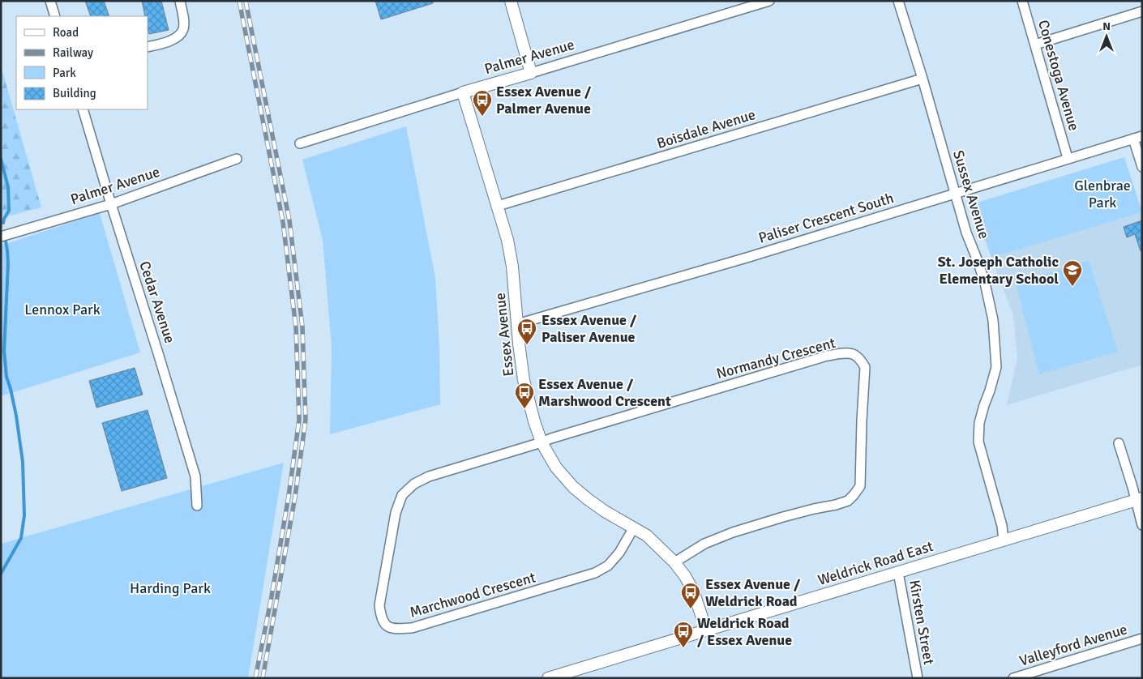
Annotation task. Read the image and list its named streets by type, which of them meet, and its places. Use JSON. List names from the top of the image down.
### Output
{
  "streets": {
    "street": [
      "Palmer Avenue",
      "Conestoga Avenue",
      "Boisdale Avenue",
      "Sussex Avenue",
      "Paliser Crescent South",
      "Cedar Avenue",
      "Essex Avenue",
      "Normandy Crescent",
      "Weldrick Road East",
      "Marchwood Crescent",
      "Kirsten Street",
      "Valleyford Avenue"
    ]
  },
  "crossings": [
    ["Palmer Avenue", "Cedar Avenue"],
    ["Palmer Avenue", "Essex Avenue"],
    ["Conestoga Avenue", "Paliser Crescent South"],
    ["Boisdale Avenue", "Sussex Avenue"],
    ["Boisdale Avenue", "Essex Avenue"],
    ["Sussex Avenue", "Paliser Crescent South"],
    ["Sussex Avenue", "Weldrick Road East"],
    ["Paliser Crescent South", "Essex Avenue"],
    ["Essex Avenue", "Normandy Crescent"],
    ["Essex Avenue", "Weldrick Road East"],
    ["Essex Avenue", "Marchwood Crescent"],
    ["Normandy Crescent", "Marchwood Crescent"],
    ["Weldrick Road East", "Kirsten Street"]
  ],
  "parks": ["Glenbrae Park", "Lennox Park", "Harding Park"],
  "places": {
    "bus stop": [
      "Essex Avenue / Palmer Avenue",
      "Essex Avenue / Paliser Avenue",
      "Essex Avenue / Marshwood Crescent",
      "Essex Avenue / Weldrick Road",
      "Weldrick Road / Essex Avenue"
    ],
    "school or university": ["St. Joseph Catholic Elementary School"]
  },
  "legend": [
    "Road",
    "Railway",
    "Park",
    "Building"
  ],
  "north": "top"
}
